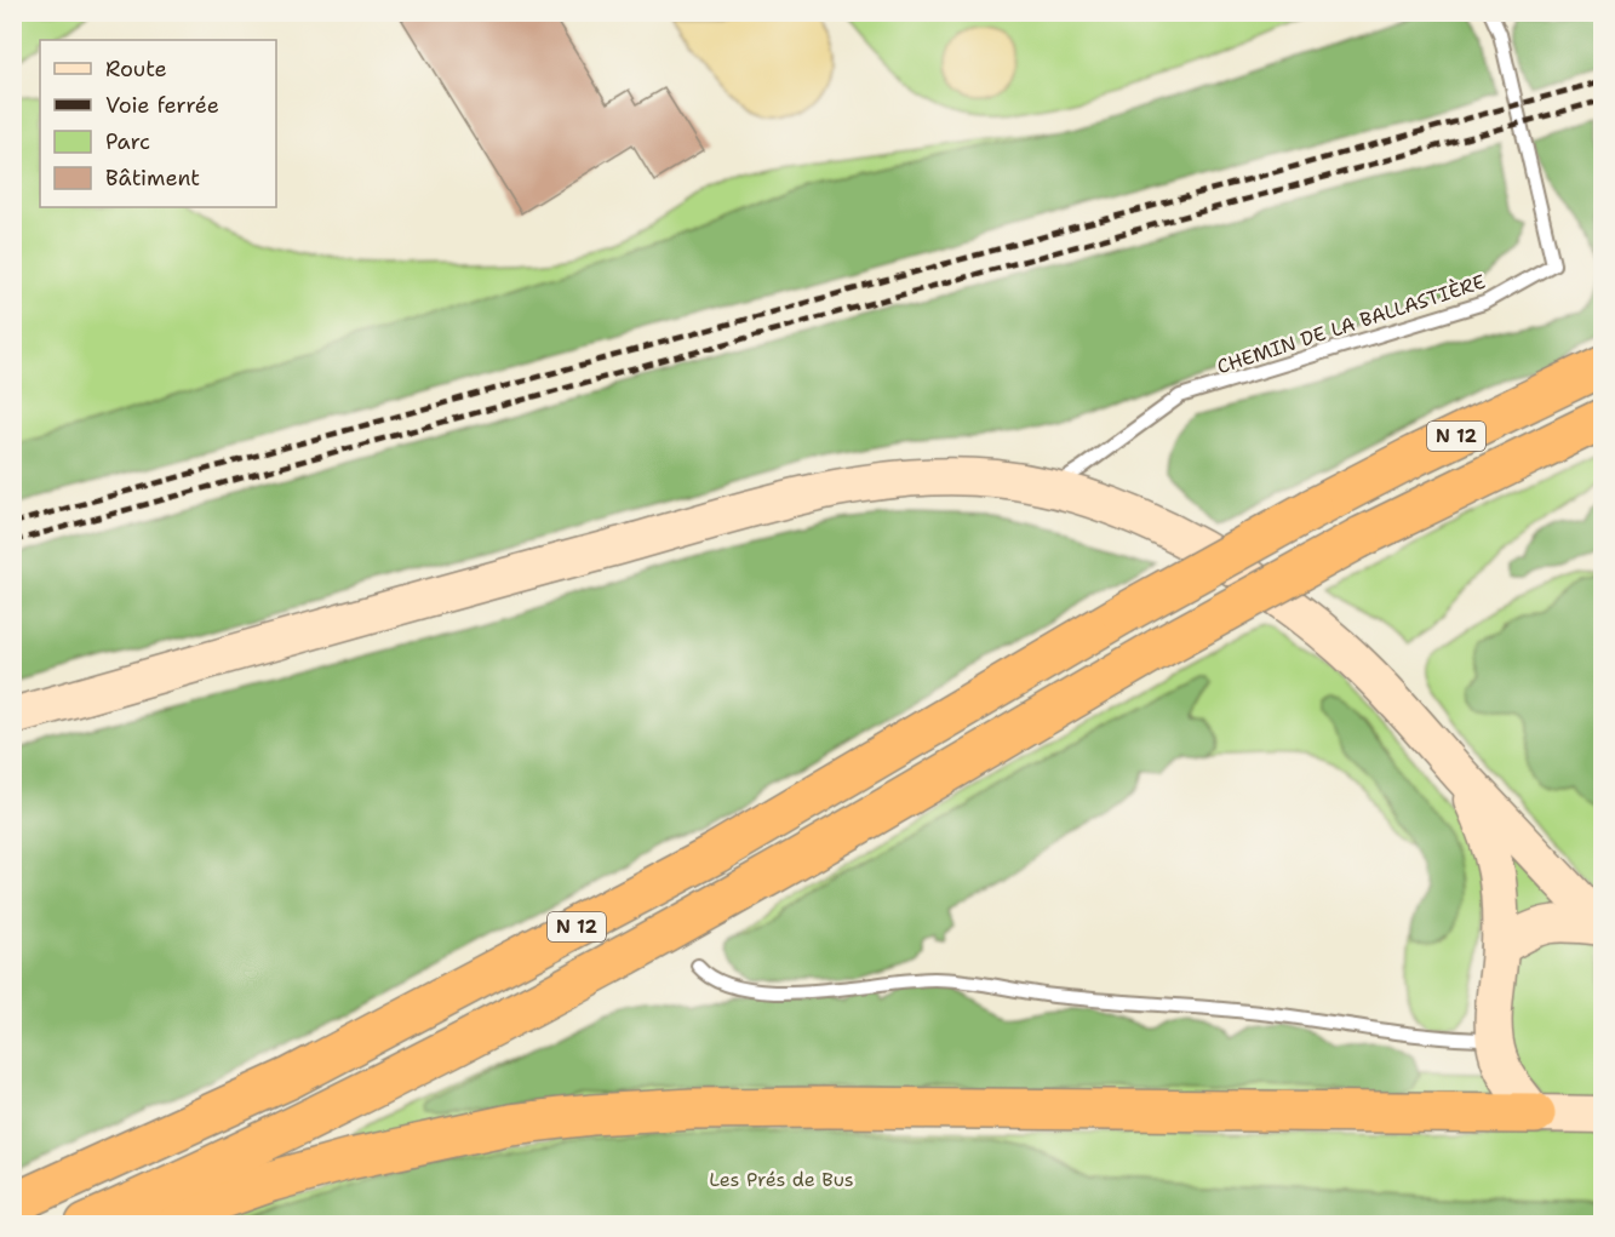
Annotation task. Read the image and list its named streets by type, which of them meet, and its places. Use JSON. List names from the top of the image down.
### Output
{
  "streets": {
    "highway": ["N 12"],
    "lane": ["CHEMIN DE LA BALLASTIÈRE"]
  },
  "parks": ["Les Prés de Bus"],
  "legend": [
    "Route",
    "Voie ferrée",
    "Parc",
    "Bâtiment"
  ]
}
